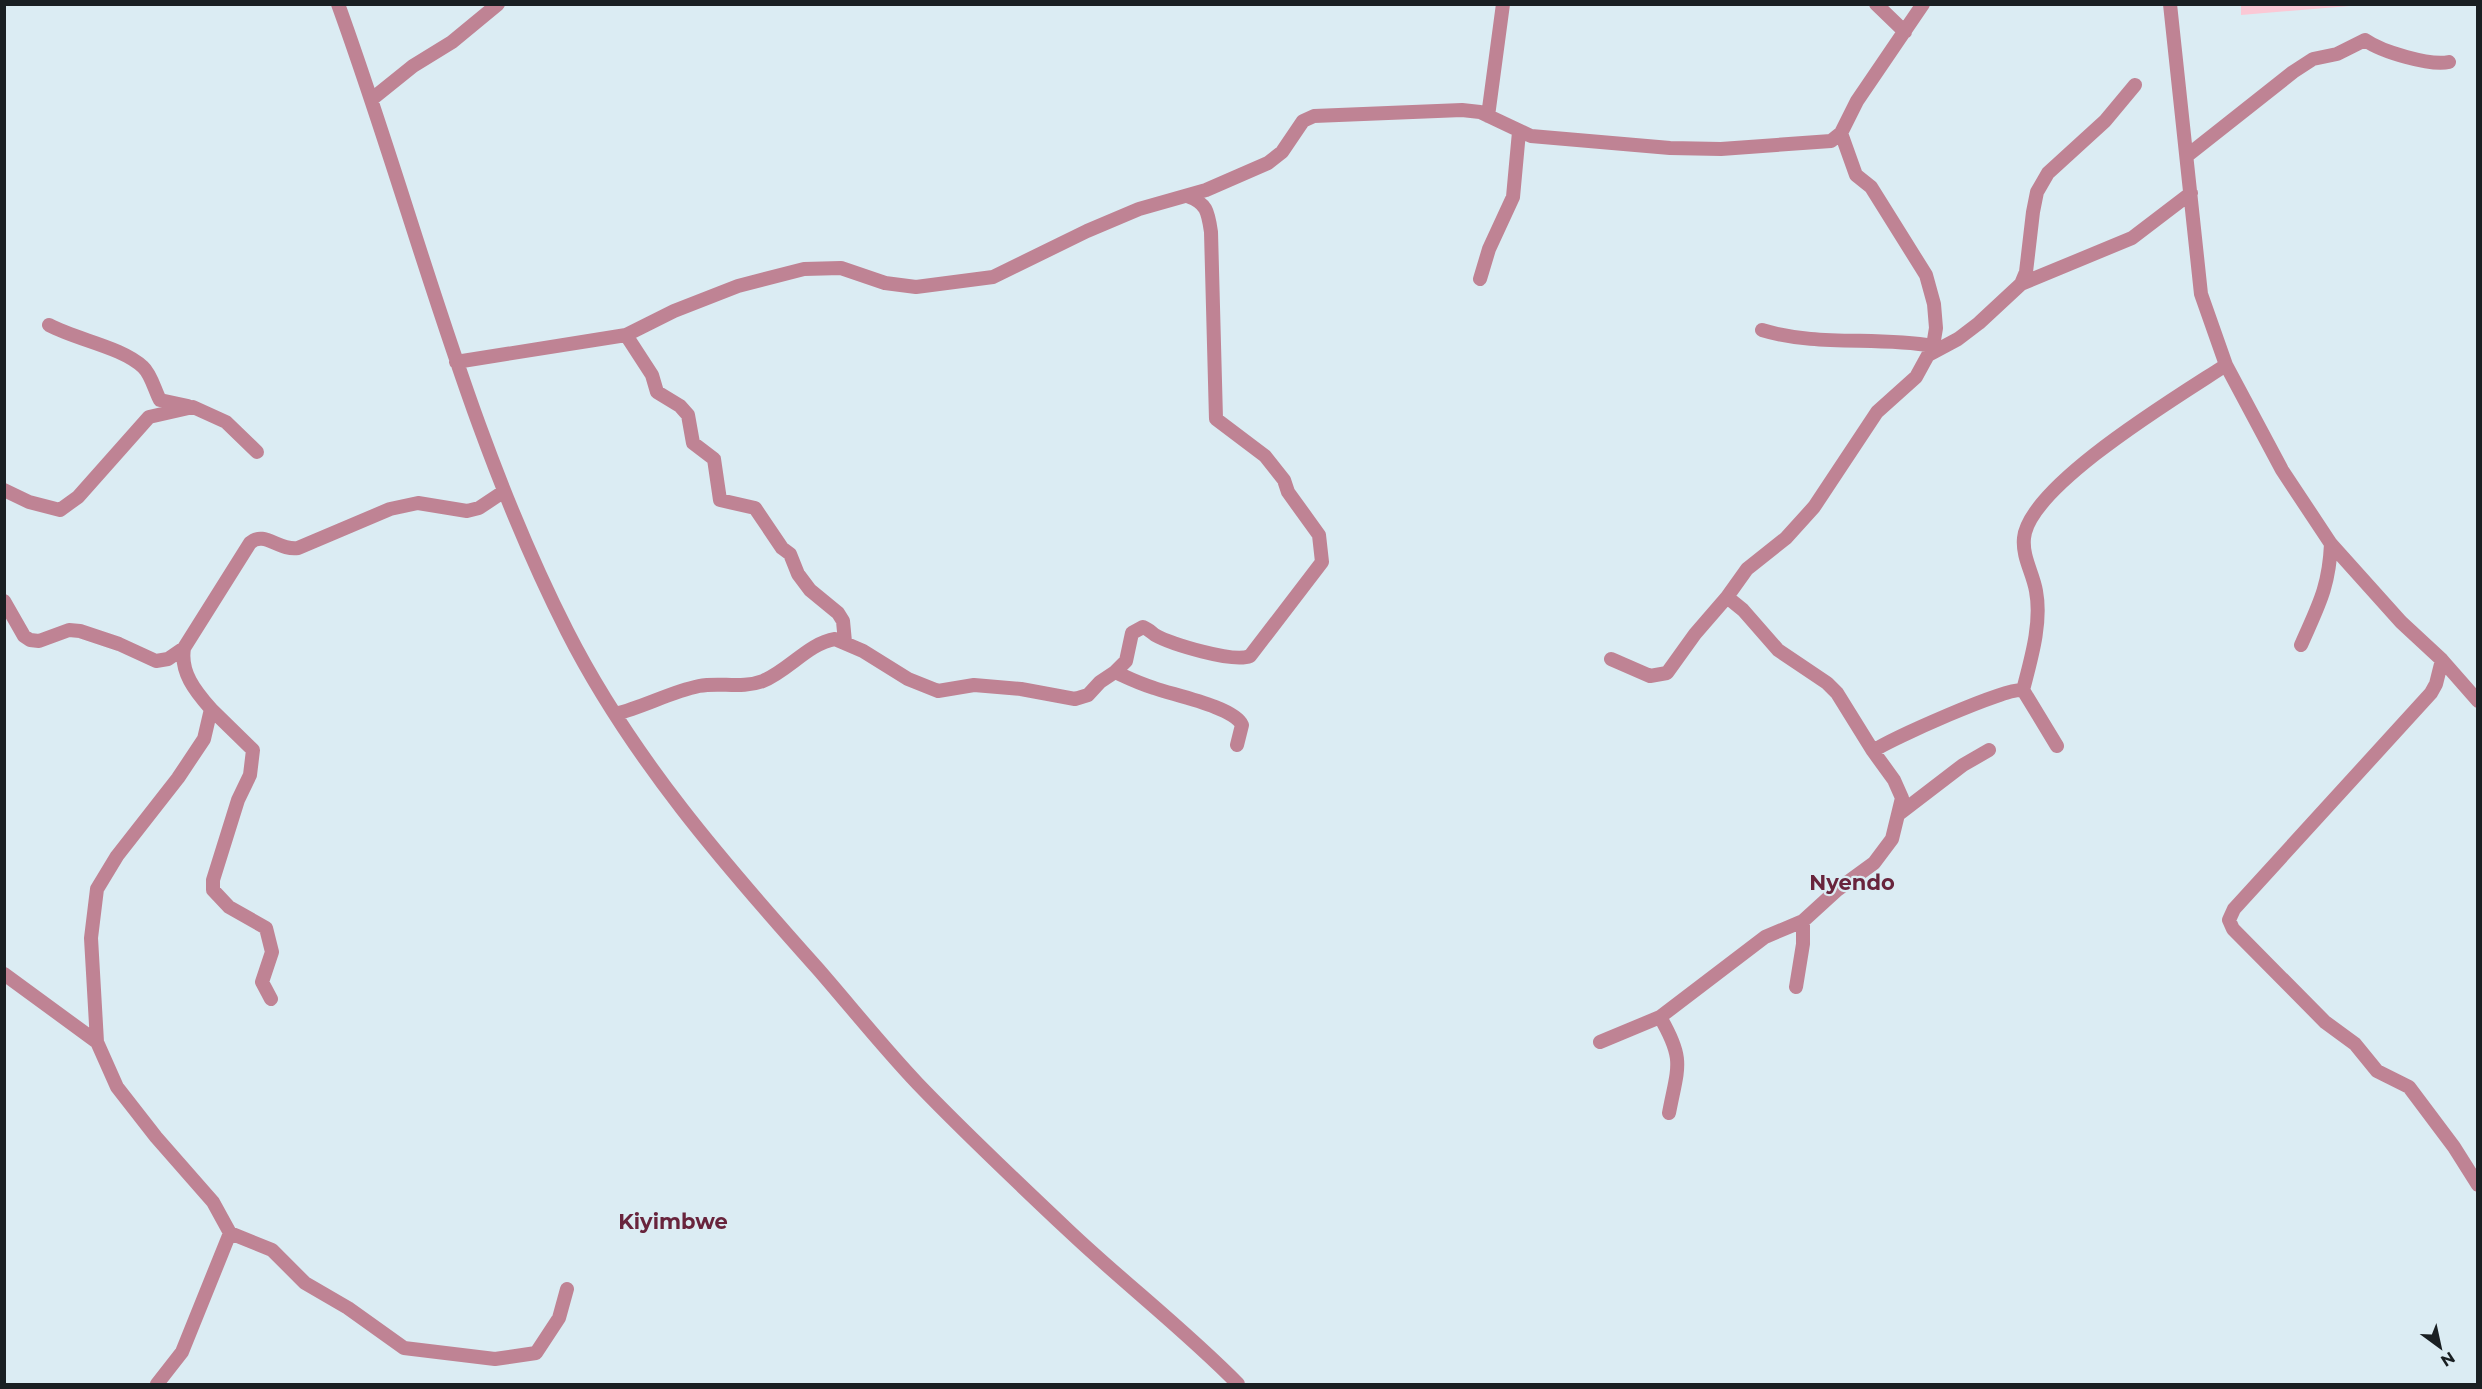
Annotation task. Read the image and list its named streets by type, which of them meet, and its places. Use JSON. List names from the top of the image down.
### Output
{
  "districts": ["Nyendo", "Kiyimbwe"],
  "north": "bottom right"
}
